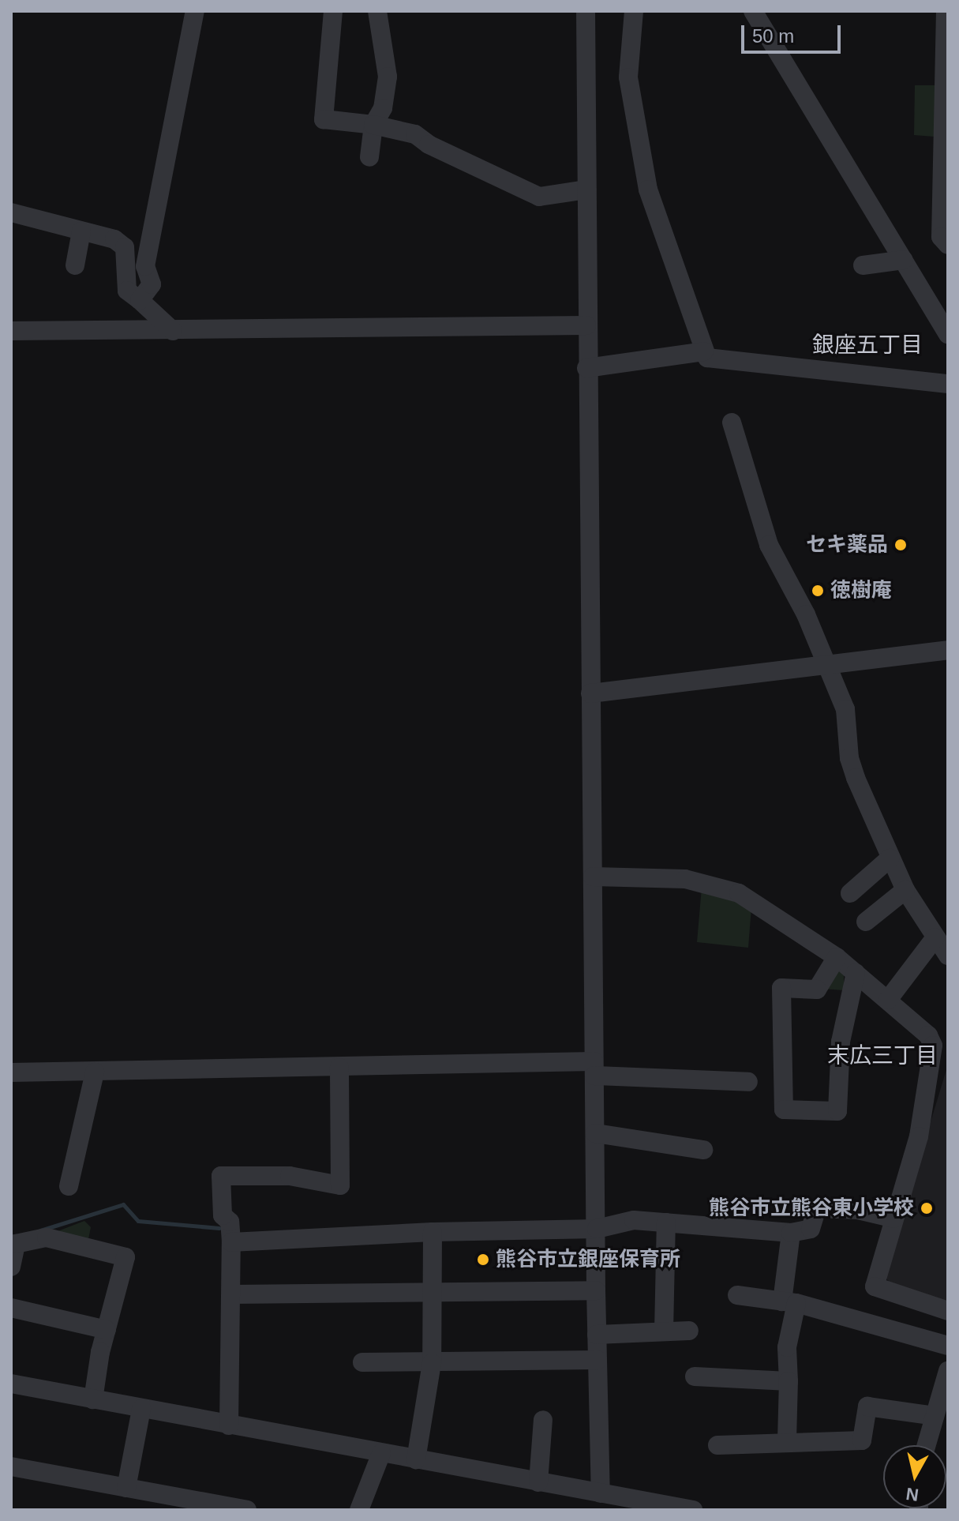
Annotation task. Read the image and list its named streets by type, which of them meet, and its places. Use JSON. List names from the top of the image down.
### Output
{
  "districts": ["銀座五丁目", "末広三丁目"],
  "places": [
    "セキ薬品",
    "徳樹庵",
    "熊谷市立熊谷東小学校",
    "熊谷市立銀座保育所"
  ],
  "scale_bar": "50 m",
  "north": "bottom"
}
